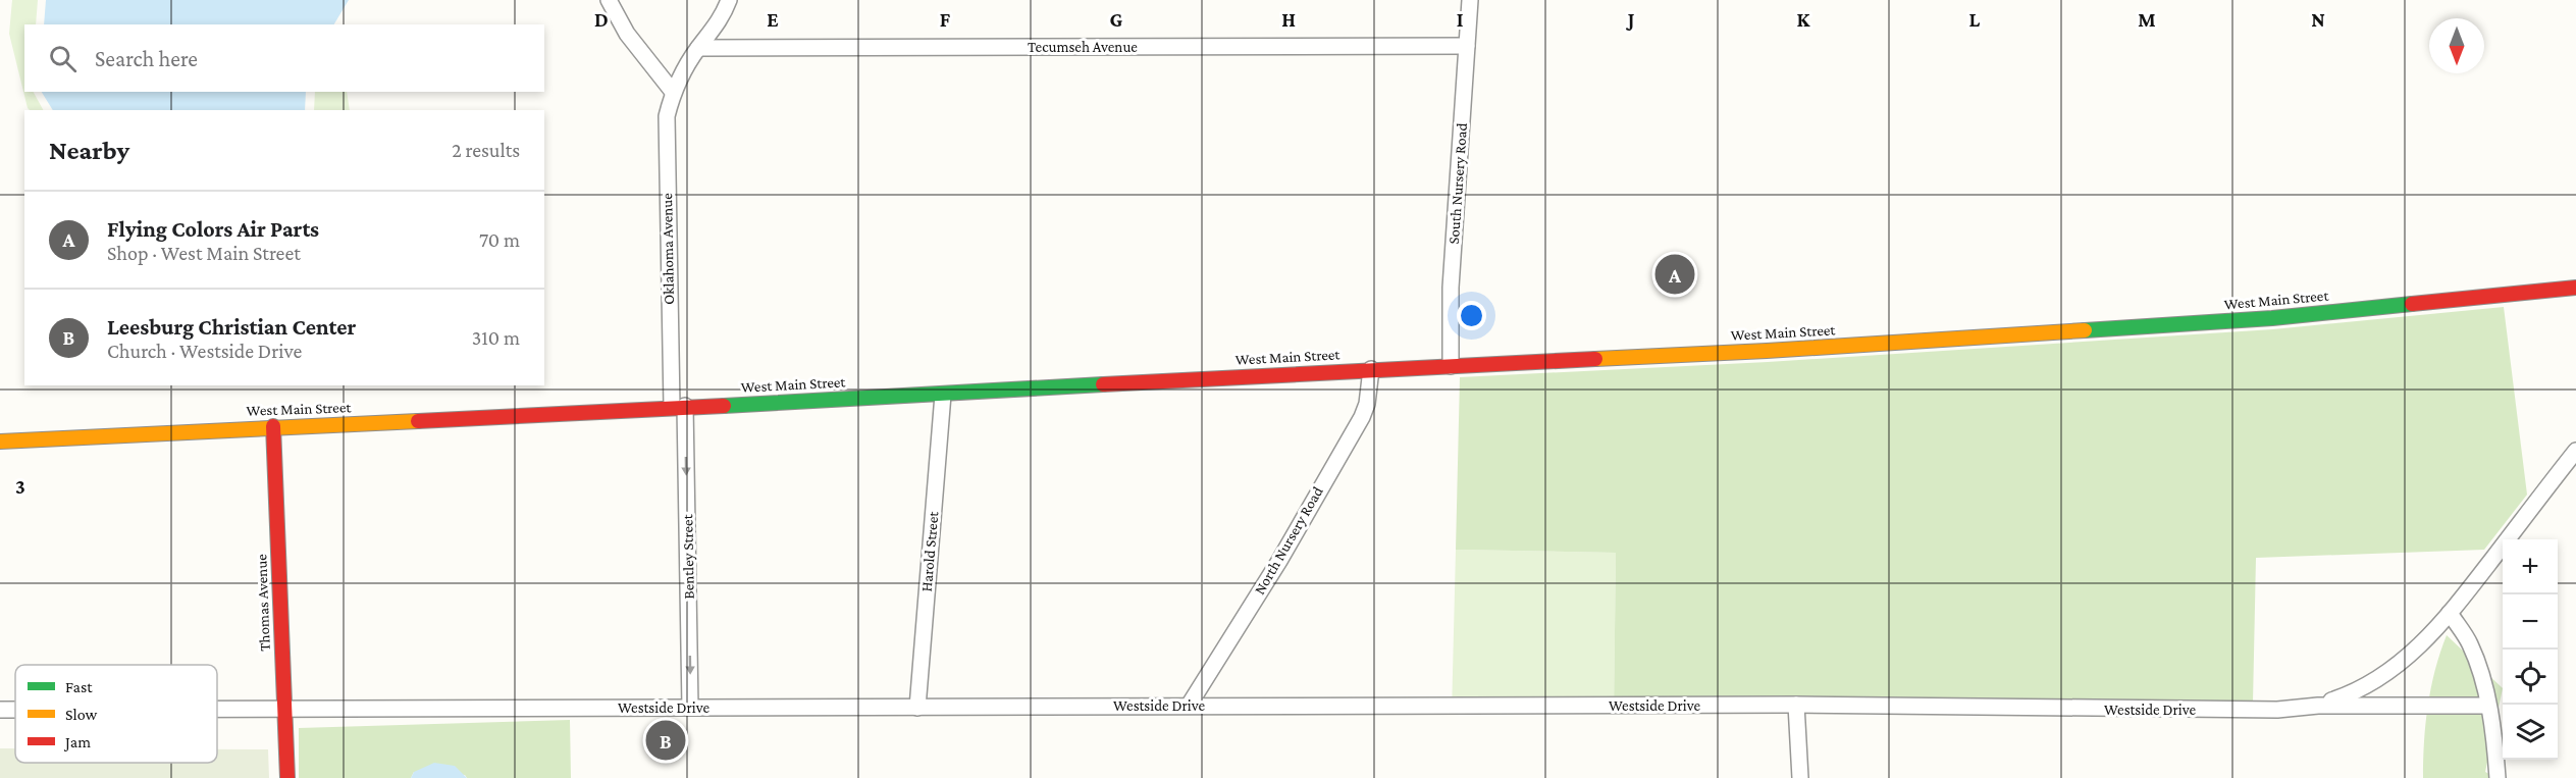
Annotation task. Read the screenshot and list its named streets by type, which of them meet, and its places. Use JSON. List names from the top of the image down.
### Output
{
  "streets": {
    "main road": ["West Main Street", "Thomas Avenue"],
    "street": [
      "Tecumseh Avenue",
      "South Nursery Road",
      "Oklahoma Avenue",
      "North Nursery Road",
      "Harold Street",
      "Bentley Street",
      "Westside Drive"
    ]
  },
  "crossings": [
    ["Tecumseh Avenue", "South Nursery Road"],
    ["Tecumseh Avenue", "Oklahoma Avenue"],
    ["South Nursery Road", "West Main Street"],
    ["Oklahoma Avenue", "West Main Street"],
    ["Oklahoma Avenue", "Bentley Street"],
    ["West Main Street", "North Nursery Road"],
    ["West Main Street", "Harold Street"],
    ["West Main Street", "Bentley Street"],
    ["West Main Street", "Thomas Avenue"],
    ["North Nursery Road", "Westside Drive"],
    ["Harold Street", "Westside Drive"],
    ["Bentley Street", "Westside Drive"],
    ["Thomas Avenue", "Westside Drive"]
  ],
  "one_way": ["Bentley Street"],
  "legend": ["Fast", "Slow", "Jam"],
  "north": "bottom",
  "page": {
    "search": "Search here",
    "heading": ["Nearby", "2 results"],
    "list": [
      {
        "mark": "A",
        "name": "Flying Colors Air Parts",
        "note": "Shop · West Main Street",
        "value": "70 m"
      },
      {
        "mark": "B",
        "name": "Leesburg Christian Center",
        "note": "Church · Westside Drive",
        "value": "310 m"
      }
    ],
    "pins": ["A", "B"],
    "map_buttons": ["+", "−"]
  },
  "grid": {
    "columns": [
      "D",
      "E",
      "F",
      "G",
      "H",
      "I",
      "J",
      "K",
      "L",
      "M",
      "N"
    ],
    "rows": ["3"]
  }
}
